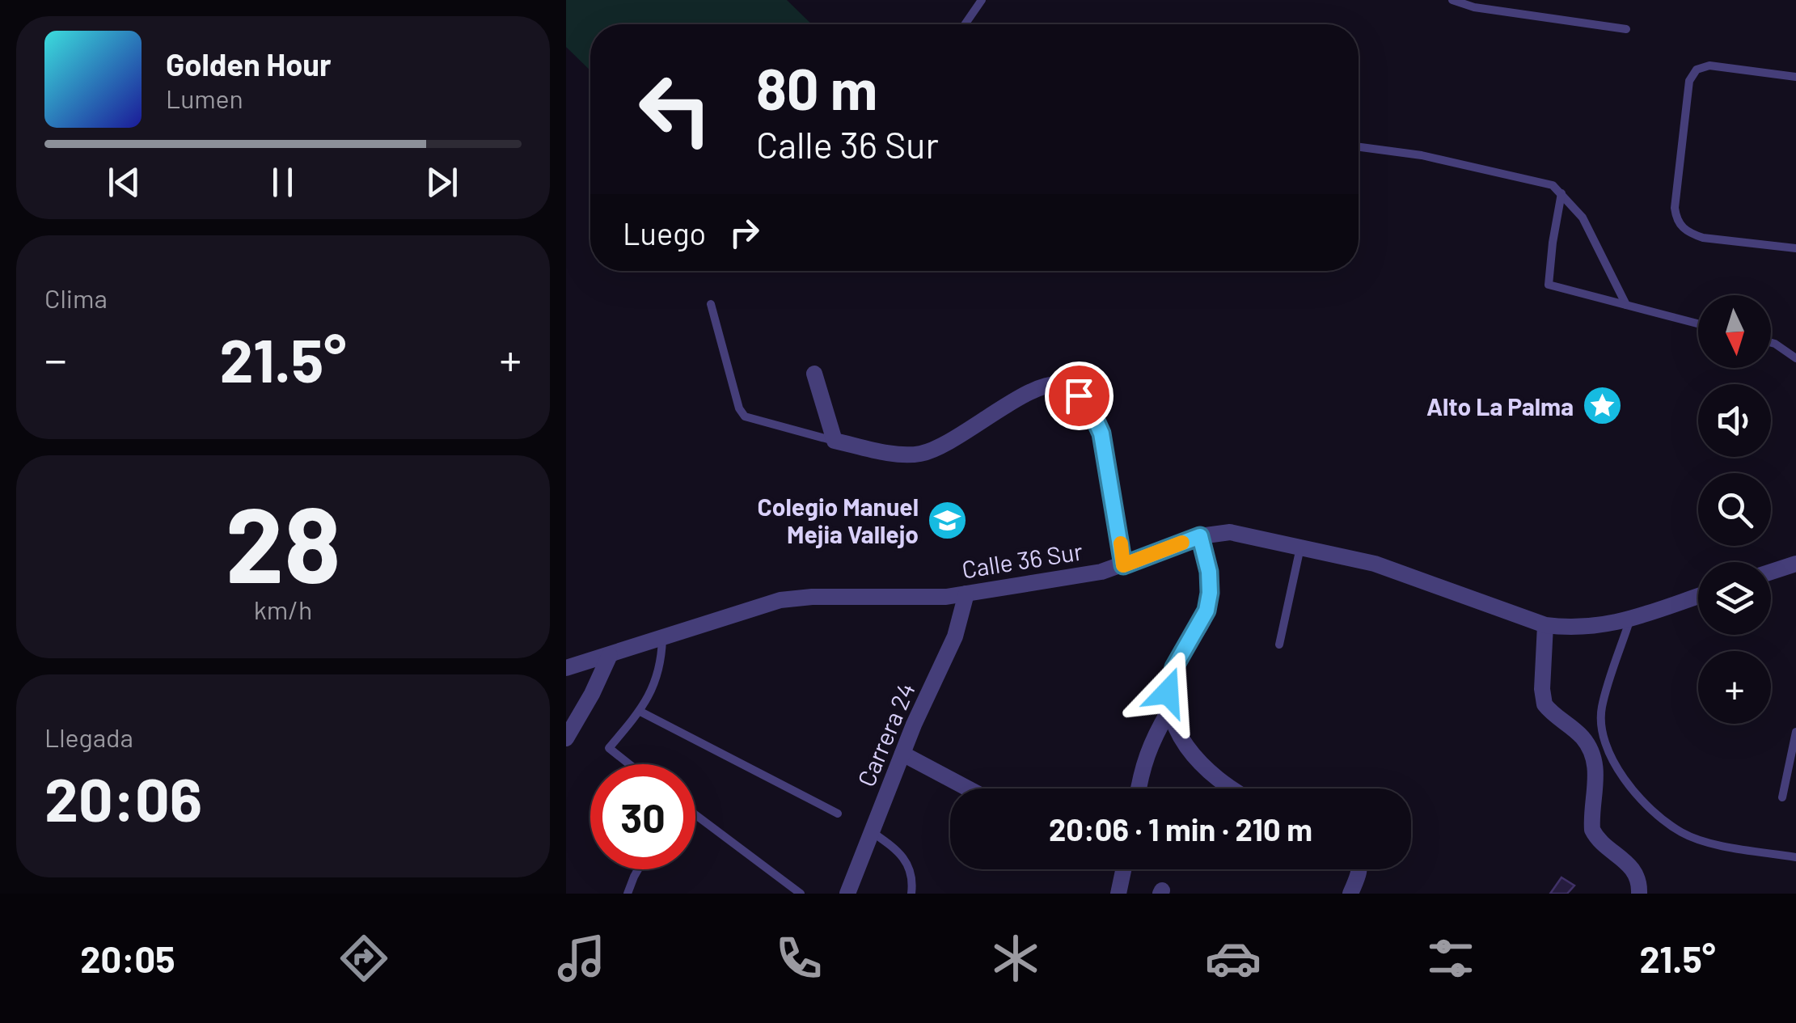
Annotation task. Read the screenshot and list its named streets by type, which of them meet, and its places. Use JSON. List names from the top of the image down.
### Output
{
  "streets": {
    "street": ["Calle 36 Sur", "Carrera 24"]
  },
  "crossings": [
    ["Calle 36 Sur", "Carrera 24"]
  ],
  "places": {
    "place": ["Alto La Palma"],
    "school or university": ["Colegio Manuel Mejia Vallejo"]
  },
  "north": "bottom",
  "page": {
    "turn": ["80 m", "Calle 36 Sur"],
    "song": ["Golden Hour", "Lumen"],
    "then": "Luego",
    "tile": [
      "Clima",
      ["28", "km/h"],
      ["Llegada", "20:06"]
    ],
    "map_buttons": "+",
    "heat": ["−", "21.5°", "+"],
    "limit": "30",
    "trip": "20:06 · 1 min · 210 m",
    "tabs": ["20:05", "21.5°"]
  }
}
